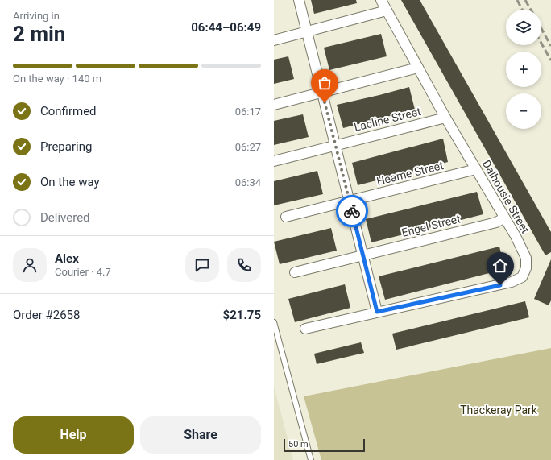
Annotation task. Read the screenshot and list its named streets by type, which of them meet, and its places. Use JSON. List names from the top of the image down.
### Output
{
  "streets": {
    "street": [
      "Lacline Street",
      "Heame Street",
      "Dalhousie Street",
      "Engel Street"
    ]
  },
  "crossings": [
    ["Lacline Street", "Dalhousie Street"],
    ["Heame Street", "Dalhousie Street"],
    ["Dalhousie Street", "Engel Street"]
  ],
  "parks": ["Thackeray Park"],
  "scale_bar": "50 m",
  "page": {
    "heading": ["2 min", "Arriving in", "06:44–06:49"],
    "panel": [
      "Alex",
      "Courier · 4.7",
      "Order #2658",
      "$21.75"
    ],
    "map_buttons": ["+", "−"],
    "bar": "On the way · 140 m",
    "list": [
      ["Confirmed", "06:17"],
      ["Preparing", "06:27"],
      ["On the way", "06:34"],
      "Delivered"
    ],
    "buttons": ["Help", "Share"],
    "scale": "50 m"
  }
}
